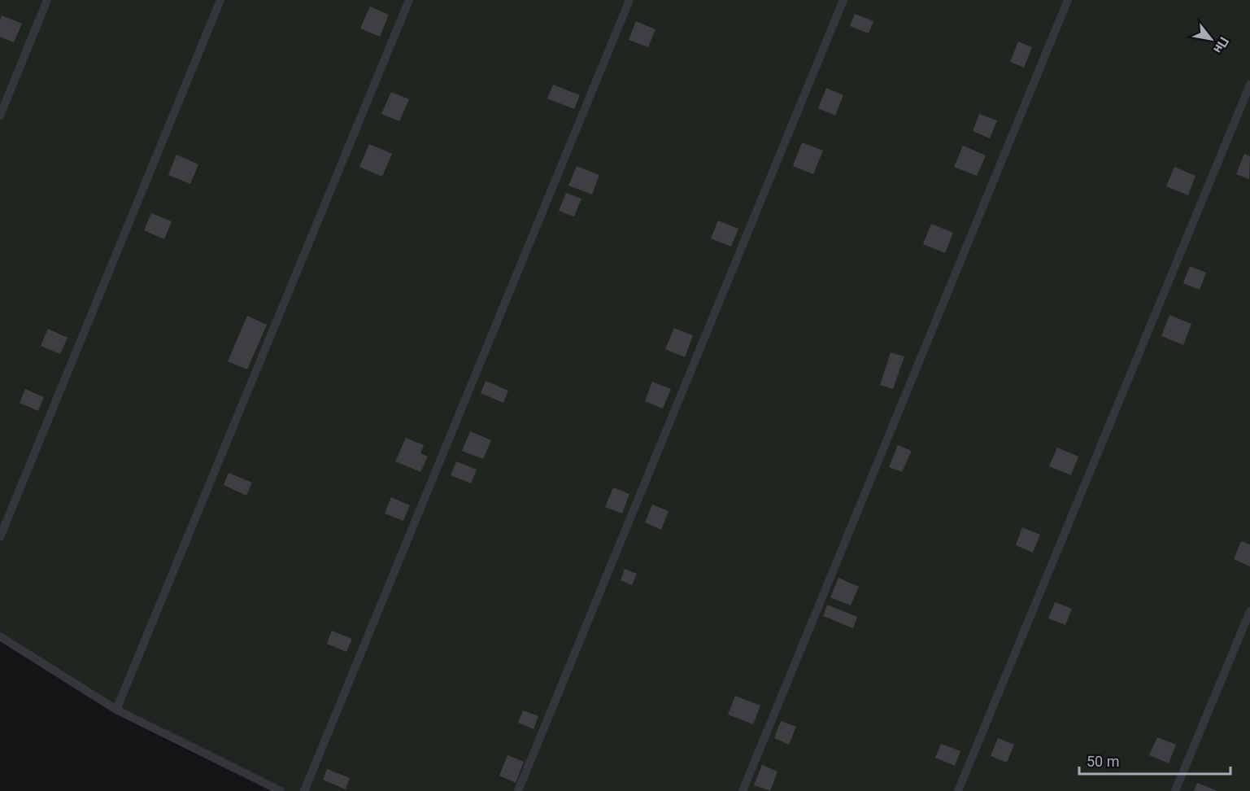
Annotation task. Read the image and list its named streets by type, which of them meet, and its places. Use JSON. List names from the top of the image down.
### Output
{
  "scale_bar": "50 m",
  "north": "bottom right"
}
